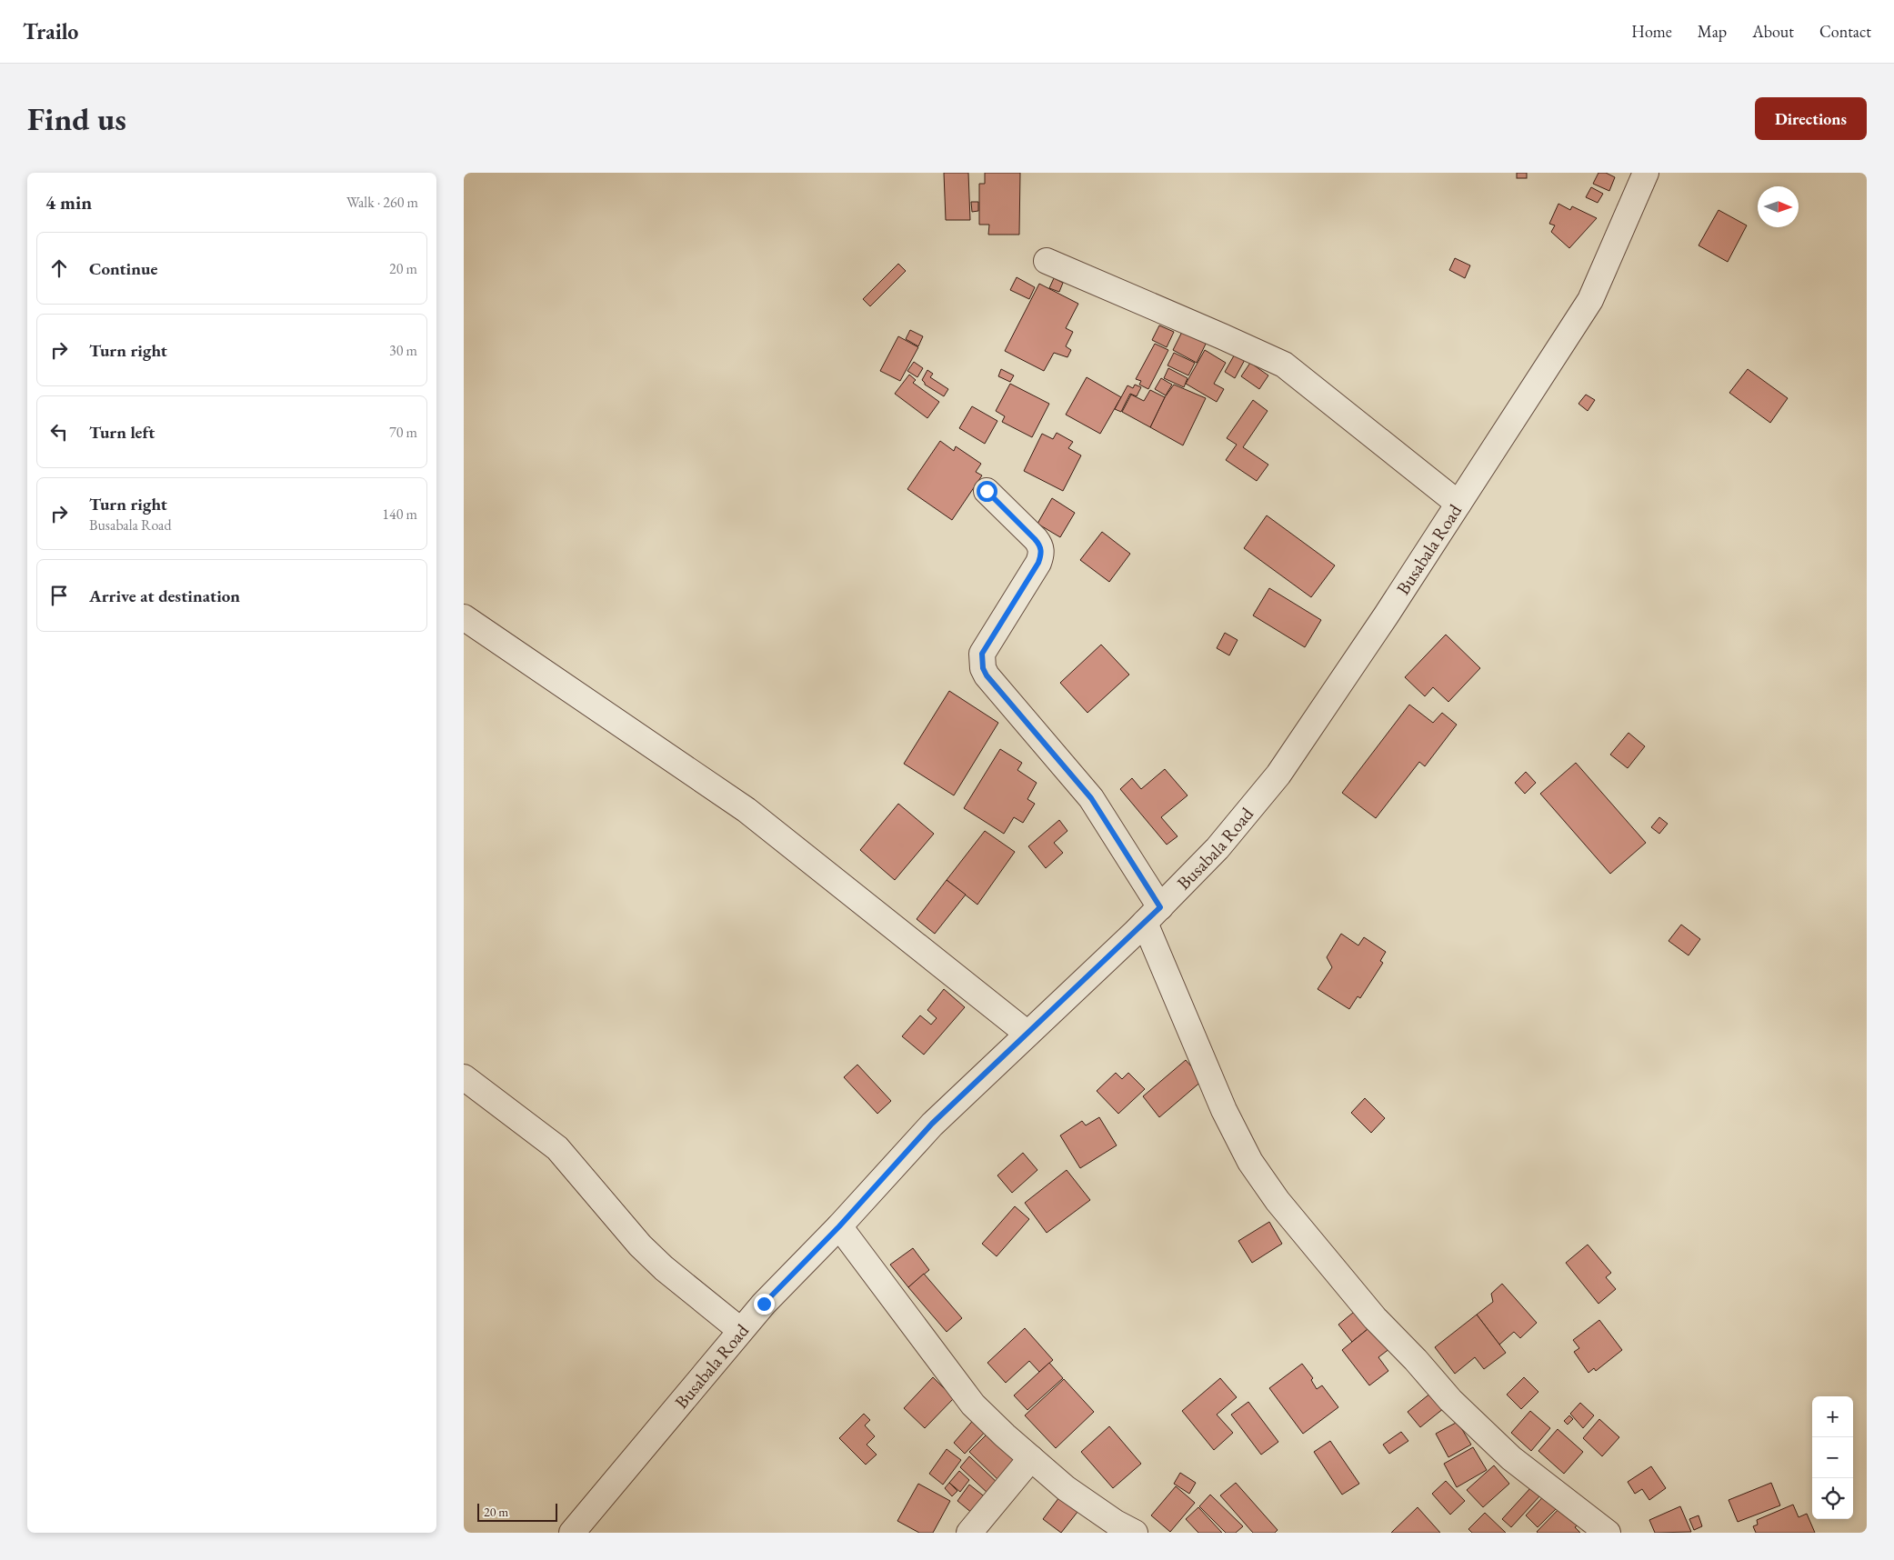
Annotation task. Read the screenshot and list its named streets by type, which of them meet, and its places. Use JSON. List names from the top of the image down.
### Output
{
  "streets": {
    "street": ["Busabala Road"]
  },
  "scale_bar": "20 m",
  "north": "right",
  "page": {
    "header": "Trailo",
    "nav": [
      "Home",
      "Map",
      "About",
      "Contact"
    ],
    "buttons": "Directions",
    "title": "Find us",
    "heading": ["4 min", "Walk · 260 m"],
    "list": [
      ["Continue", "20 m"],
      ["Turn right", "30 m"],
      ["Turn left", "70 m"],
      ["Turn right", "Busabala Road", "140 m"],
      "Arrive at destination"
    ],
    "map_buttons": ["+", "−"],
    "scale": "20 m"
  }
}
